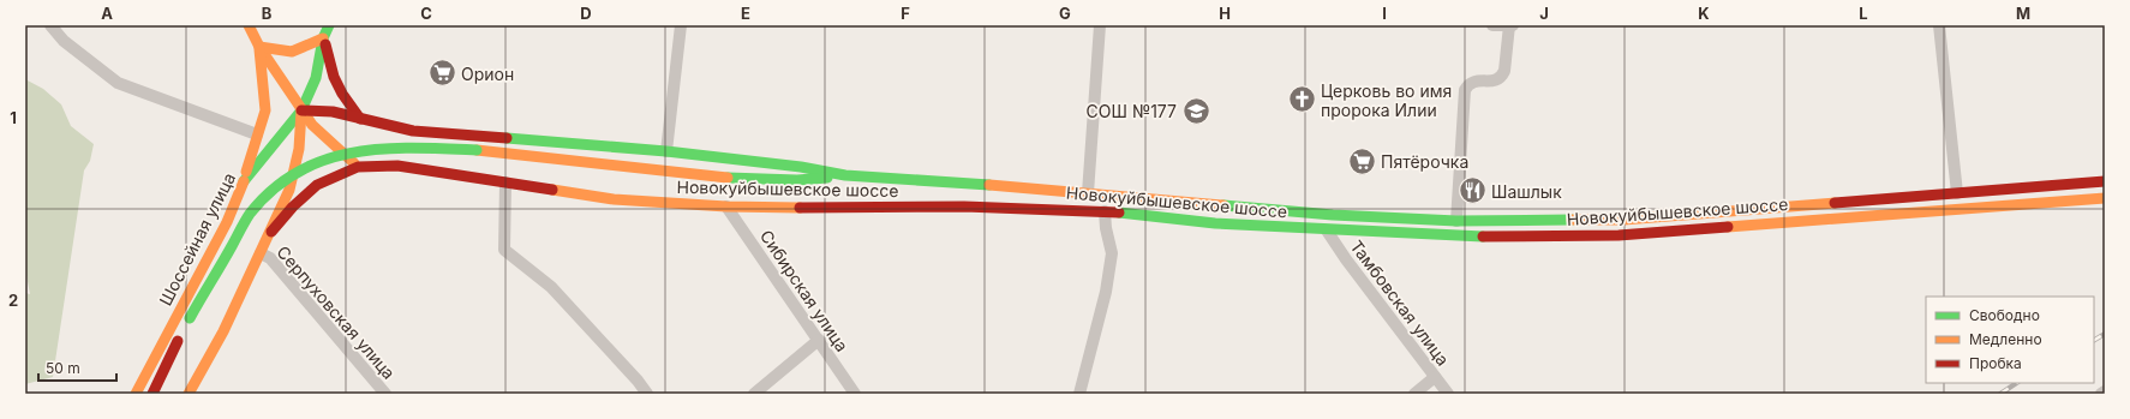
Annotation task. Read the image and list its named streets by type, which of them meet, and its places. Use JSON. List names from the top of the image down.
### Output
{
  "streets": {
    "main road": ["Новокуйбышевское шоссе", "Шоссейная улица"],
    "street": ["Сибирская улица", "Тамбовская улица", "Серпуховская улица"]
  },
  "crossings": [
    ["Новокуйбышевское шоссе", "Шоссейная улица"],
    ["Новокуйбышевское шоссе", "Сибирская улица"],
    ["Новокуйбышевское шоссе", "Тамбовская улица"]
  ],
  "places": {
    "supermarket": ["Орион", "Пятёрочка"],
    "church": ["Церковь во имя пророка Илии"],
    "school or university": ["СОШ №177"],
    "restaurant": ["Шашлык"]
  },
  "legend": ["Свободно", "Медленно", "Пробка"],
  "scale_bar": "50 m",
  "grid": {
    "columns": [
      "A",
      "B",
      "C",
      "D",
      "E",
      "F",
      "G",
      "H",
      "I",
      "J",
      "K",
      "L",
      "M"
    ],
    "rows": ["1", "2"]
  }
}
